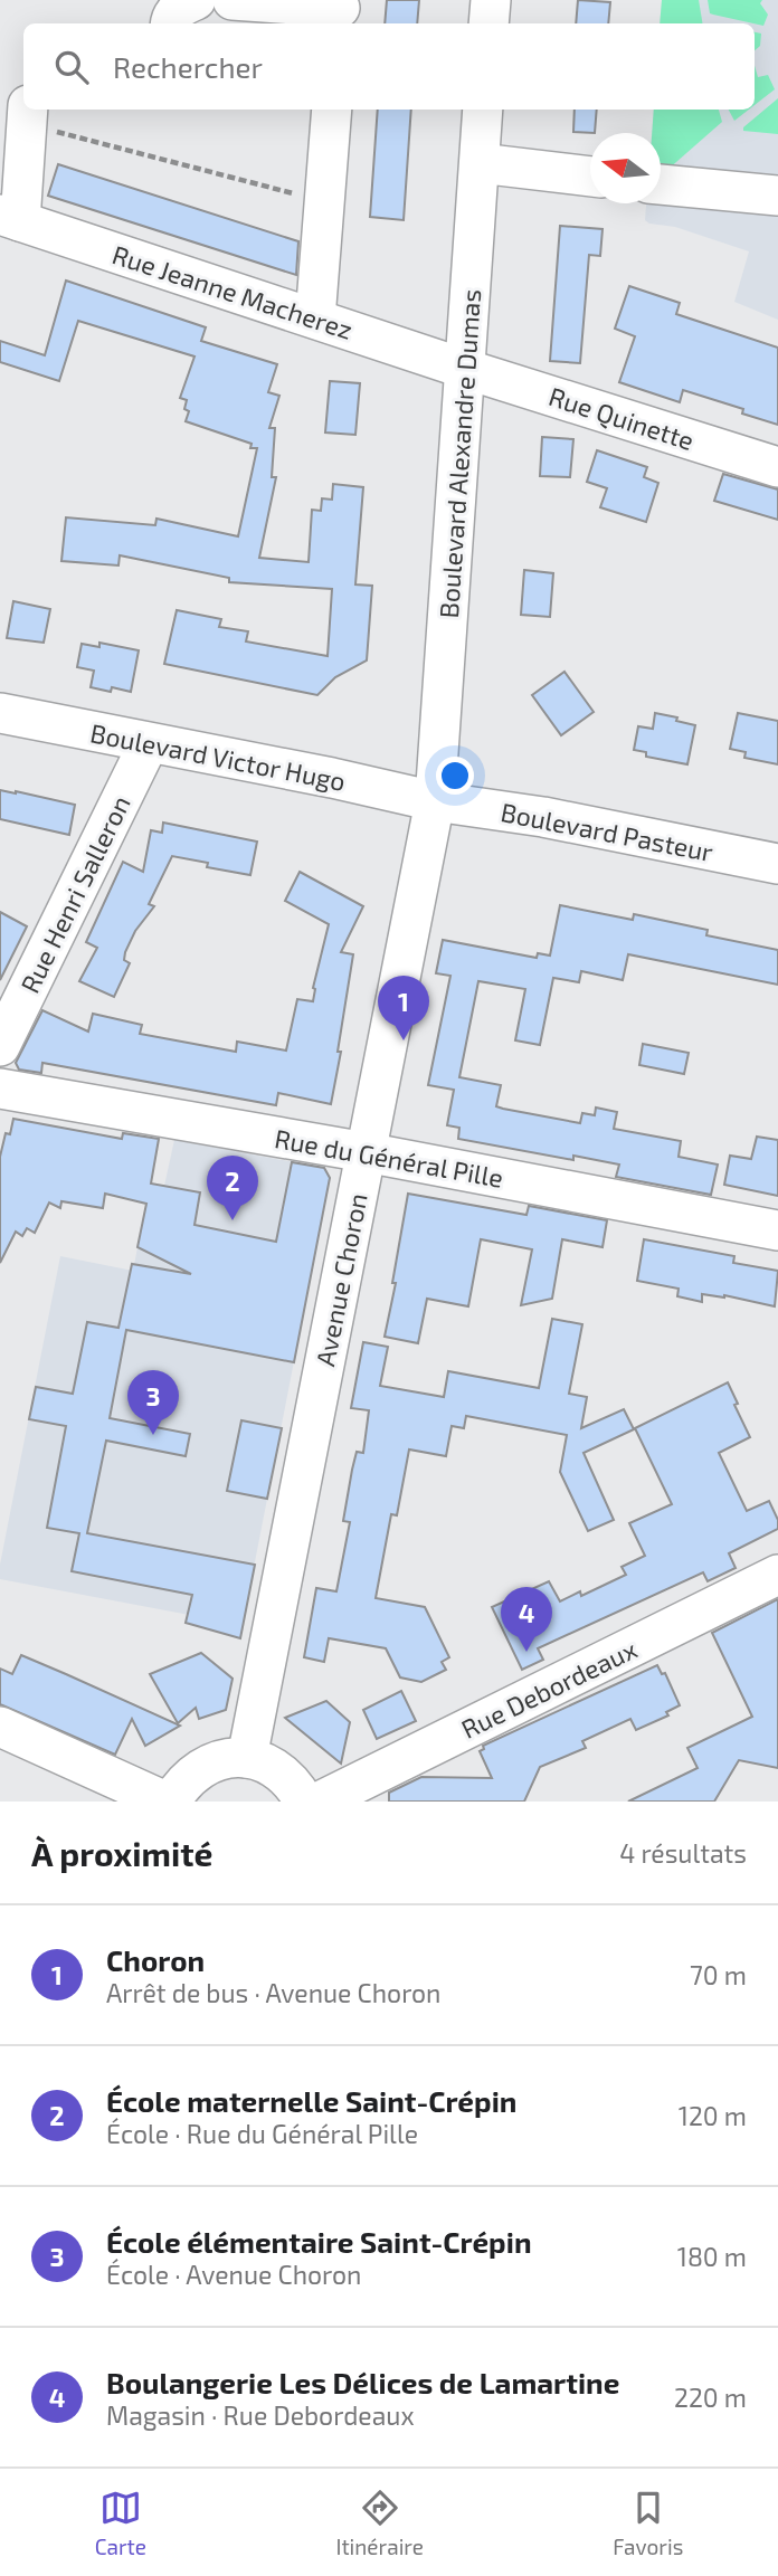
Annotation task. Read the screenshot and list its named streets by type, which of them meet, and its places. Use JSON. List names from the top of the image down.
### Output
{
  "streets": {
    "street": [
      "Rue Jeanne Macherez",
      "Rue Quinette",
      "Boulevard Alexandre Dumas",
      "Boulevard Victor Hugo",
      "Boulevard Pasteur",
      "Rue Henri Salleron",
      "Rue du Général Pille",
      "Avenue Choron",
      "Rue Debordeaux"
    ]
  },
  "crossings": [
    ["Rue Jeanne Macherez", "Rue Quinette"],
    ["Rue Jeanne Macherez", "Boulevard Alexandre Dumas"],
    ["Rue Quinette", "Boulevard Alexandre Dumas"],
    ["Boulevard Alexandre Dumas", "Boulevard Victor Hugo"],
    ["Boulevard Alexandre Dumas", "Boulevard Pasteur"],
    ["Boulevard Alexandre Dumas", "Avenue Choron"],
    ["Boulevard Victor Hugo", "Boulevard Pasteur"],
    ["Boulevard Victor Hugo", "Rue Henri Salleron"],
    ["Boulevard Victor Hugo", "Avenue Choron"],
    ["Boulevard Pasteur", "Avenue Choron"],
    ["Rue du Général Pille", "Avenue Choron"]
  ],
  "north": "left",
  "page": {
    "search": "Rechercher",
    "pins": [
      "1",
      "2",
      "3",
      "4"
    ],
    "heading": ["À proximité", "4 résultats"],
    "list": [
      {
        "mark": "1",
        "name": "Choron",
        "note": "Arrêt de bus · Avenue Choron",
        "value": "70 m"
      },
      {
        "mark": "2",
        "name": "École maternelle Saint-Crépin",
        "note": "École · Rue du Général Pille",
        "value": "120 m"
      },
      {
        "mark": "3",
        "name": "École élémentaire Saint-Crépin",
        "note": "École · Avenue Choron",
        "value": "180 m"
      },
      {
        "mark": "4",
        "name": "Boulangerie Les Délices de Lamartine",
        "note": "Magasin · Rue Debordeaux",
        "value": "220 m"
      }
    ],
    "nav": ["Carte", "Itinéraire", "Favoris"]
  }
}
